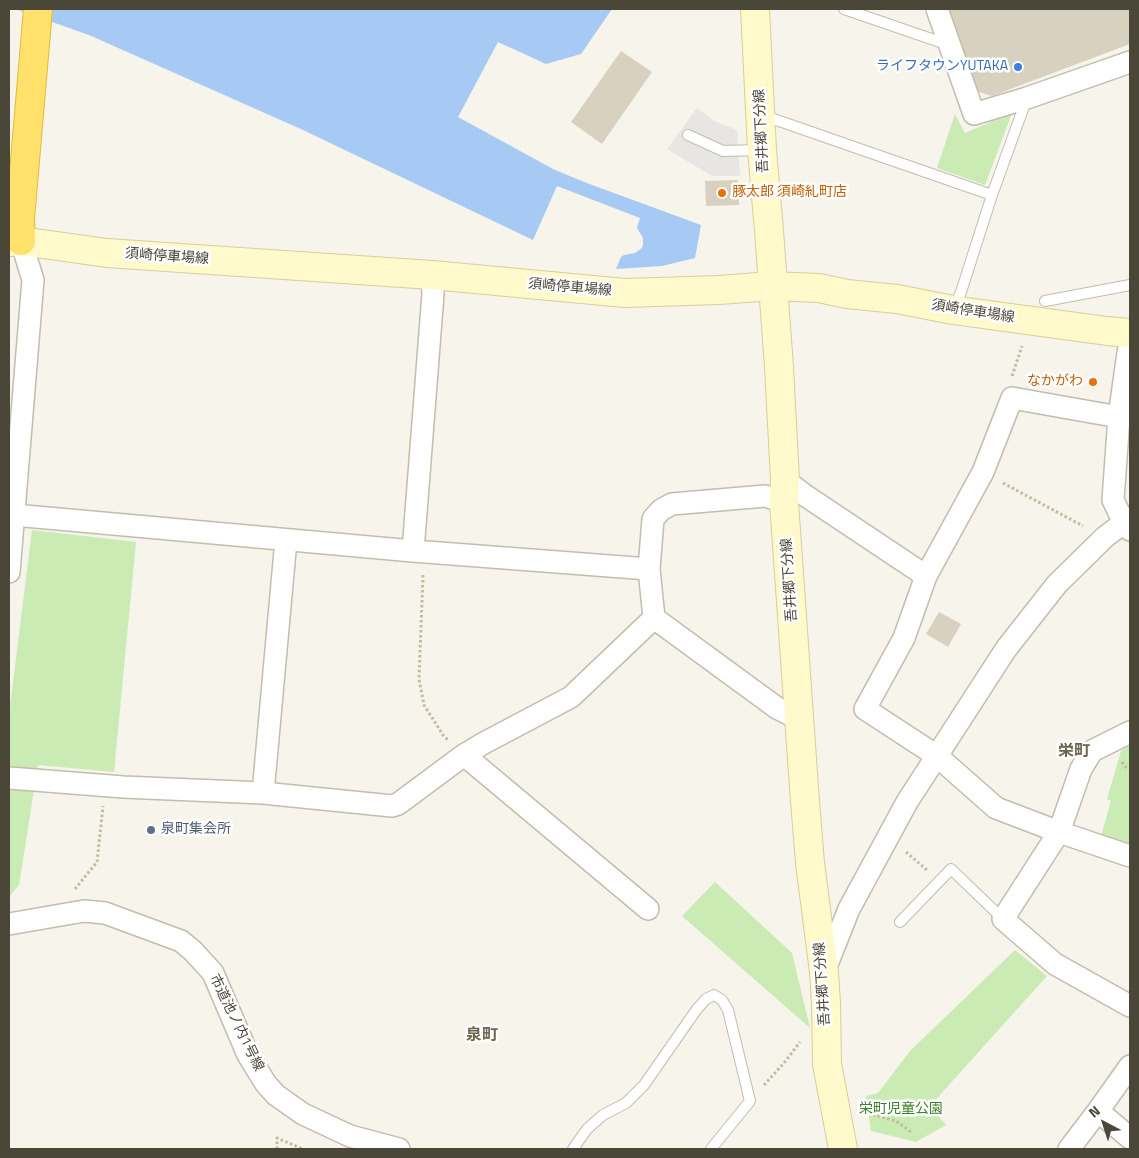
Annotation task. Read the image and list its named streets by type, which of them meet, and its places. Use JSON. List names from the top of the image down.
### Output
{
  "streets": {
    "main road": ["吾井郷下分線", "須崎停車場線"],
    "street": ["市道池ノ内1号線"]
  },
  "crossings": [
    ["吾井郷下分線", "須崎停車場線"]
  ],
  "districts": ["栄町", "泉町"],
  "parks": ["栄町児童公園"],
  "places": [
    "ライフタウンYUTAKA",
    "豚太郎 須崎糺町店",
    "なかがわ",
    "泉町集会所"
  ],
  "north": "top left"
}
